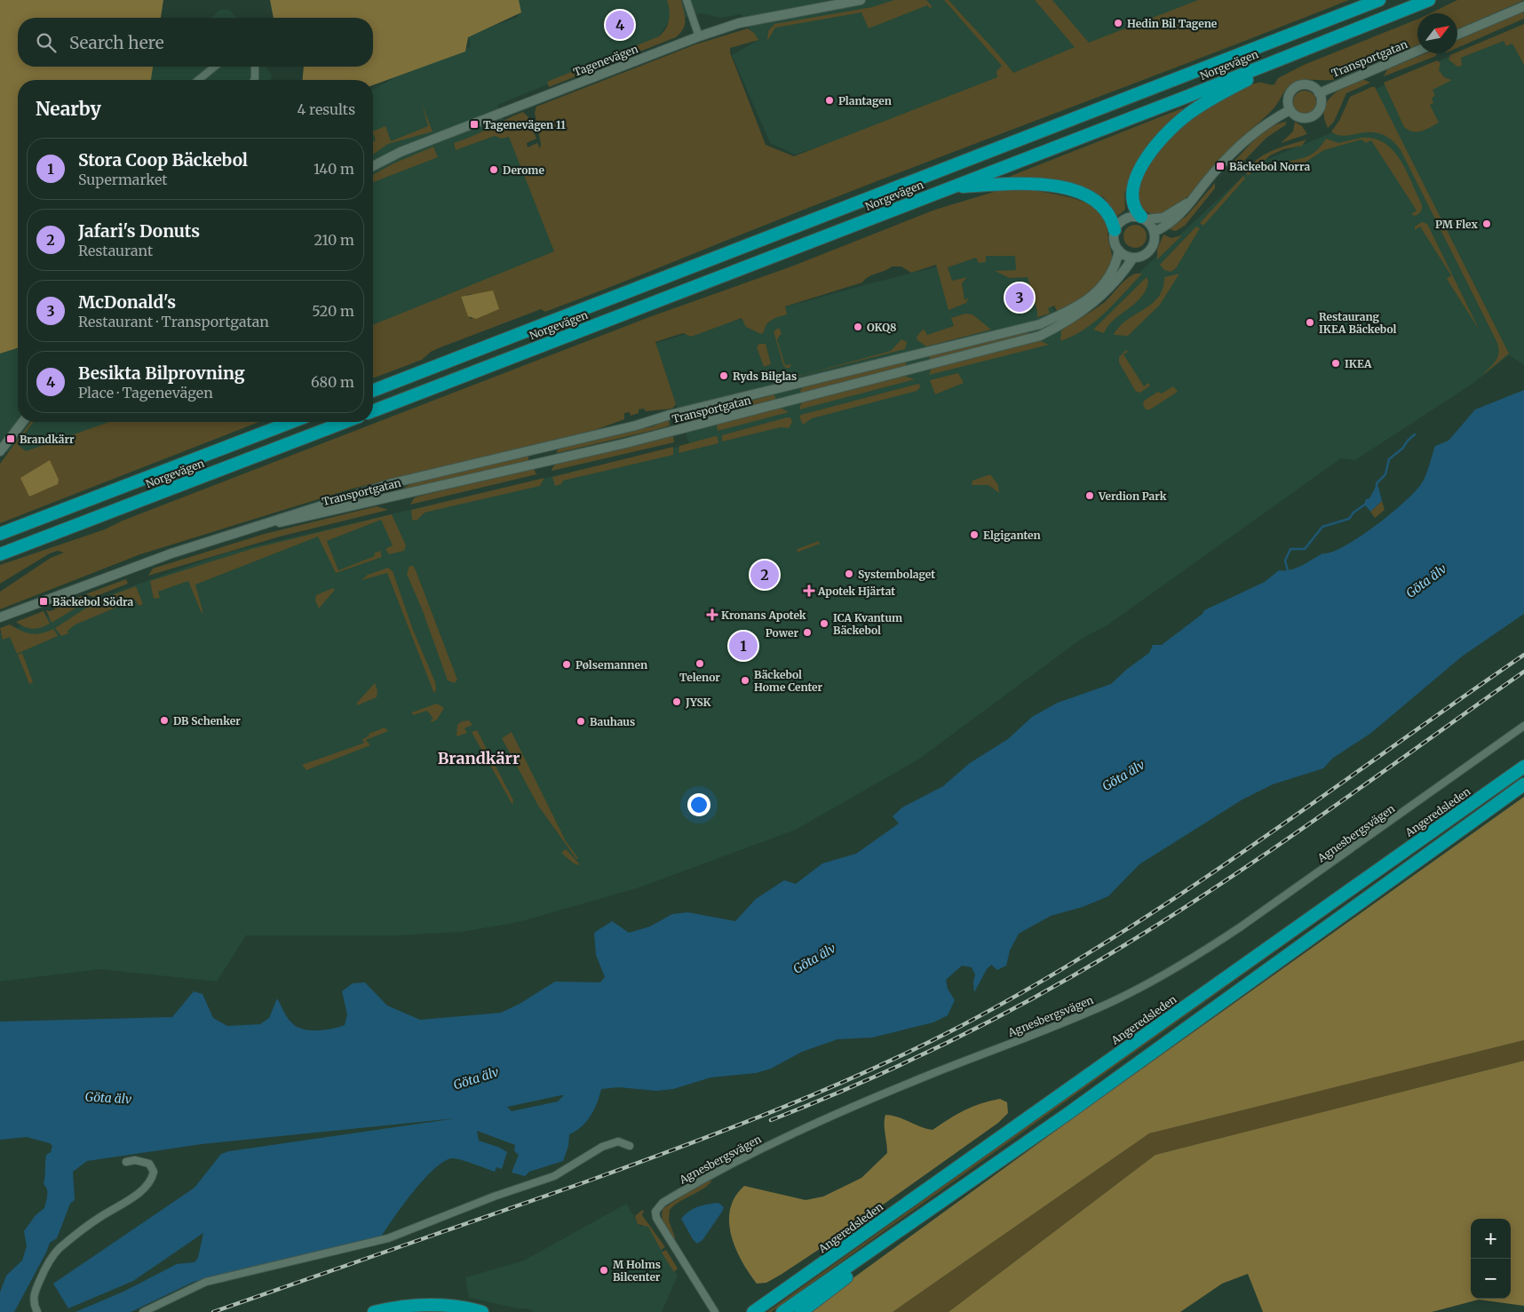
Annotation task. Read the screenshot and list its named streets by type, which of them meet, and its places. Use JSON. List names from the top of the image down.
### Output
{
  "streets": {
    "highway": ["Norgevägen", "Angeredsleden"],
    "street": ["Transportgatan", "Tagenevägen", "Agnesbergsvägen"]
  },
  "districts": ["Brandkärr"],
  "water": ["Göta älv"],
  "places": {
    "other": [
      "Hedin Bil Tagene",
      "Plantagen",
      "Derome",
      "PM Flex",
      "Restaurang IKEA Bäckebol",
      "OKQ8",
      "IKEA",
      "Ryds Bilglas",
      "Verdion Park",
      "Elgiganten",
      "Systembolaget",
      "ICA Kvantum Bäckebol",
      "Power",
      "Telenor",
      "Pølsemannen",
      "Bäckebol Home Center",
      "JYSK",
      "DB Schenker",
      "Bauhaus",
      "M Holms Bilcenter"
    ],
    "transit": [
      "Tagenevägen 11",
      "Bäckebol Norra",
      "Brandkärr",
      "Bäckebol Södra"
    ],
    "health": ["Apotek Hjärtat", "Kronans Apotek"]
  },
  "north": "top right",
  "page": {
    "pins": [
      "4",
      "3",
      "2",
      "1"
    ],
    "search": "Search here",
    "heading": ["Nearby", "4 results"],
    "list": [
      {
        "mark": "1",
        "name": "Stora Coop Bäckebol",
        "note": "Supermarket",
        "value": "140 m"
      },
      {
        "mark": "2",
        "name": "Jafari's Donuts",
        "note": "Restaurant",
        "value": "210 m"
      },
      {
        "mark": "3",
        "name": "McDonald's",
        "note": "Restaurant · Transportgatan",
        "value": "520 m"
      },
      {
        "mark": "4",
        "name": "Besikta Bilprovning",
        "note": "Place · Tagenevägen",
        "value": "680 m"
      }
    ],
    "map_buttons": ["+", "−"]
  }
}
